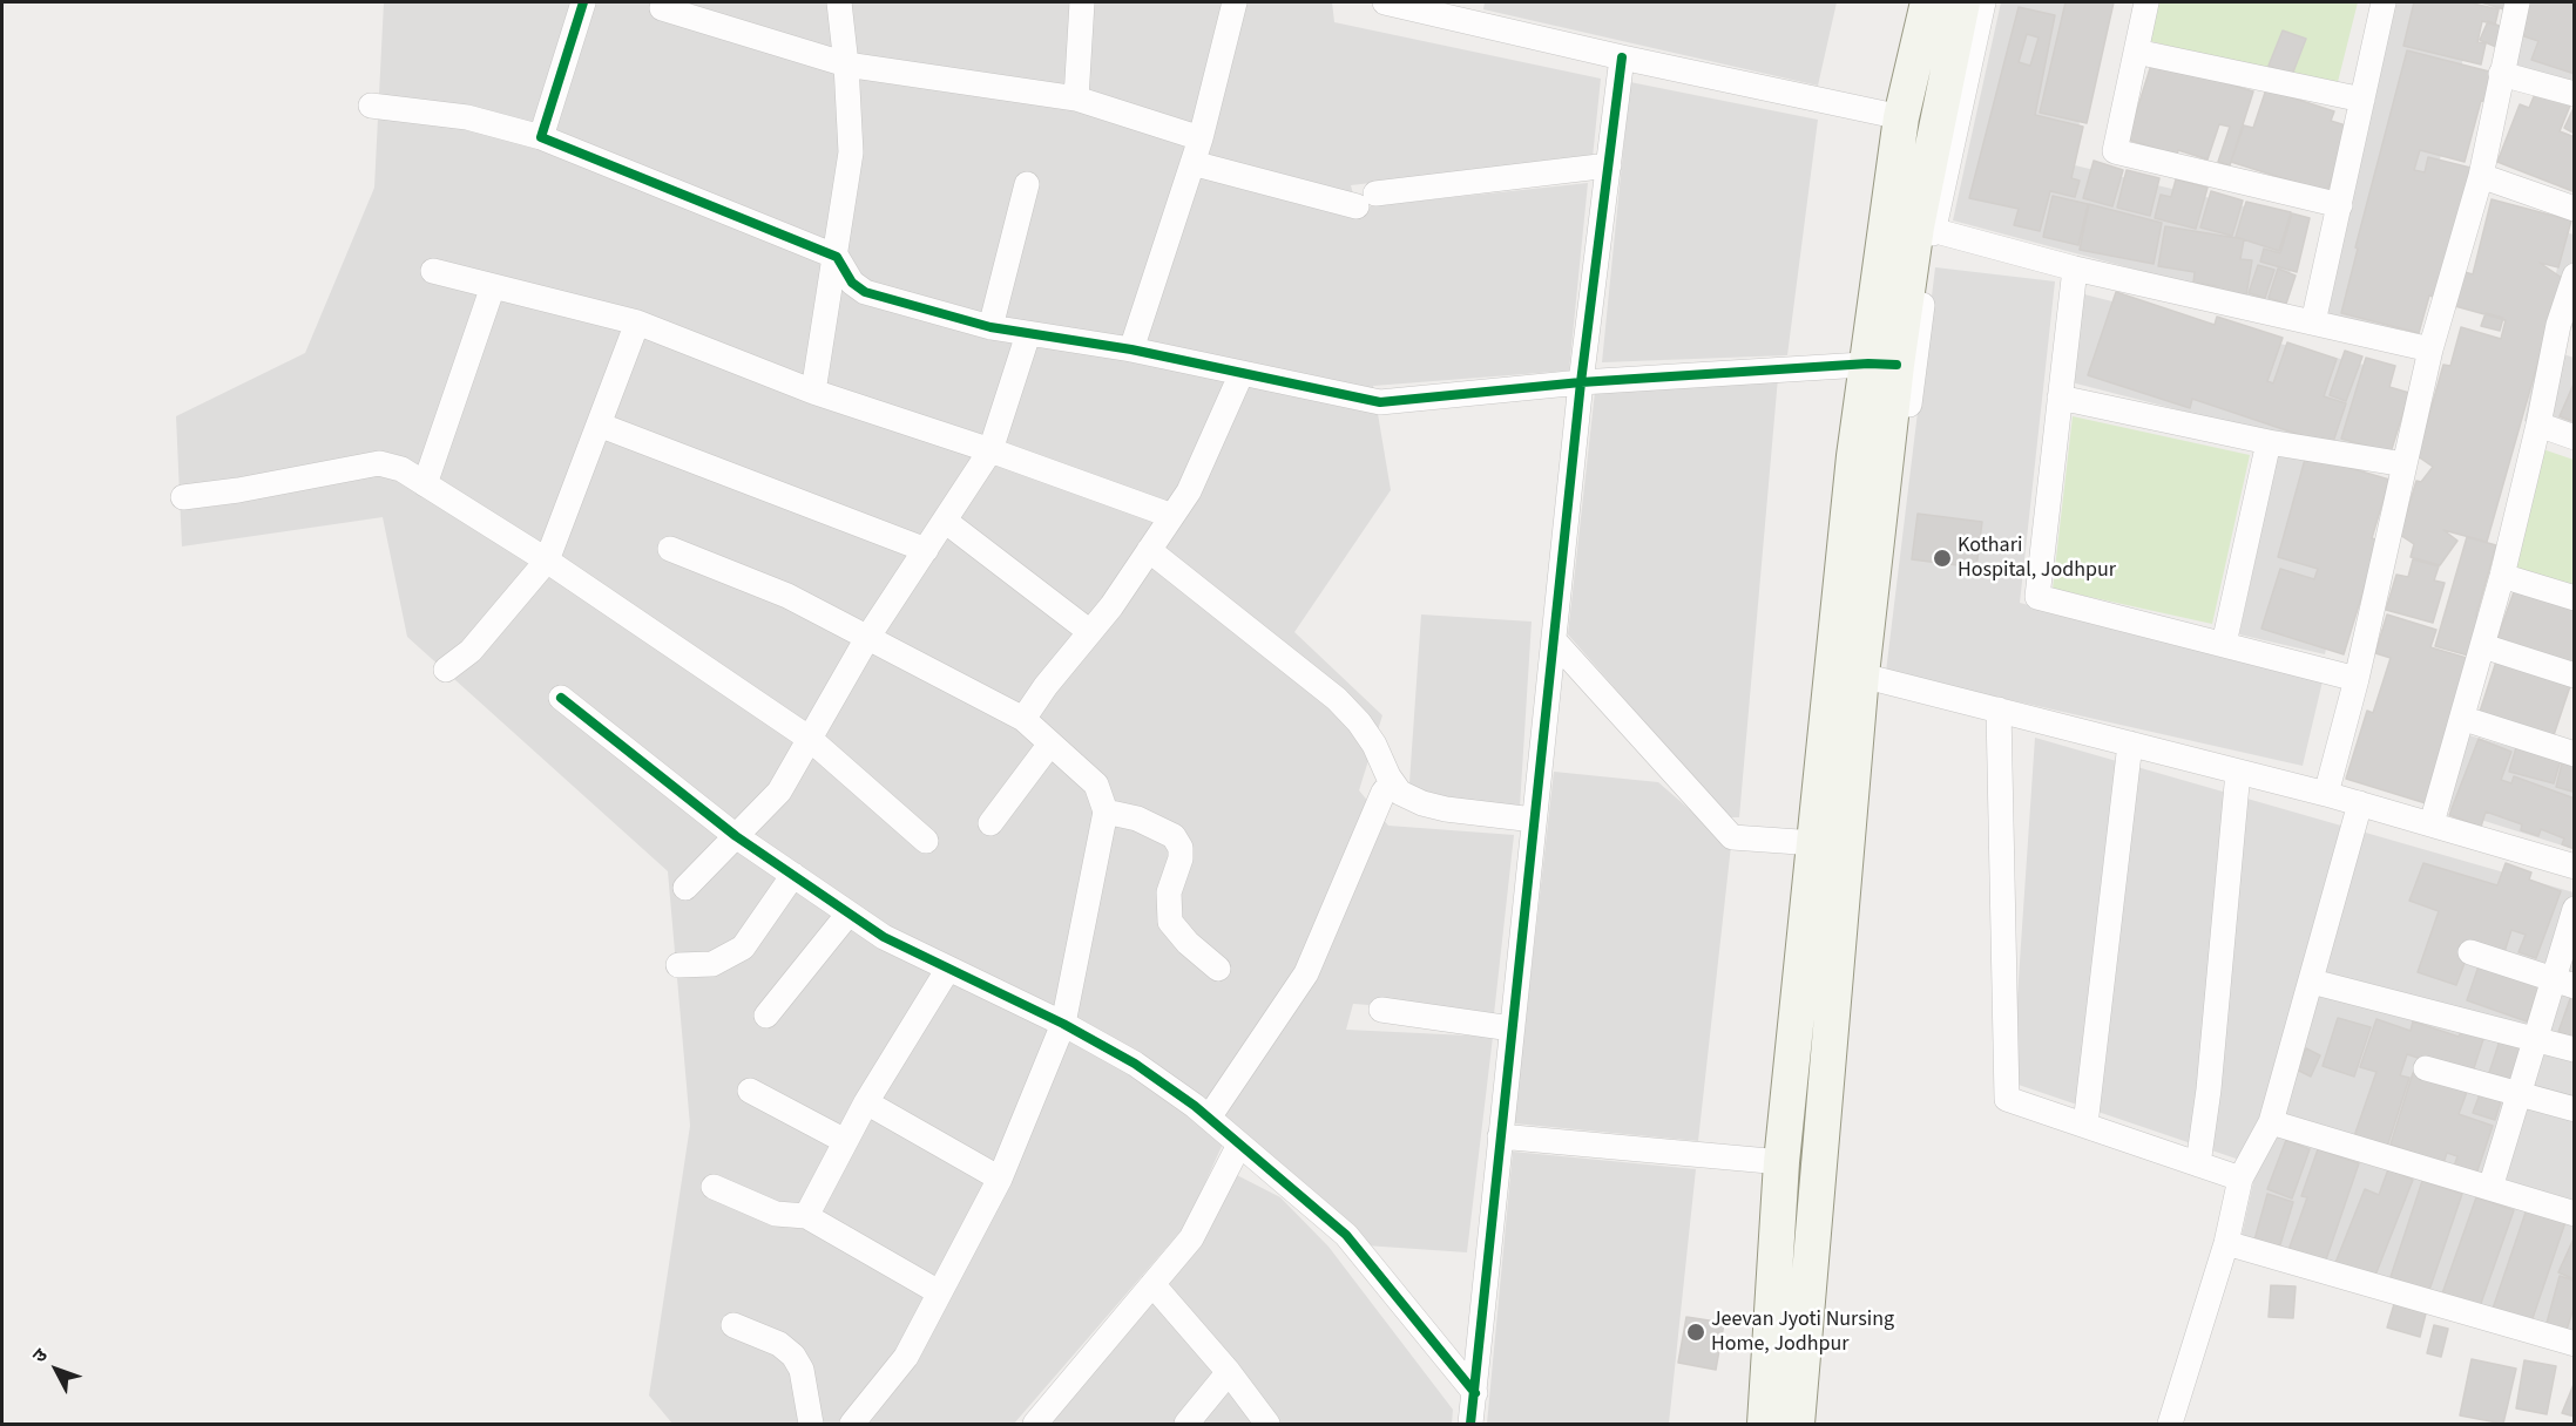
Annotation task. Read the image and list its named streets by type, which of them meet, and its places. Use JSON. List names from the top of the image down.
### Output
{
  "places": ["Kothari Hospital, Jodhpur", "Jeevan Jyoti Nursing Home, Jodhpur"],
  "north": "top left"
}
